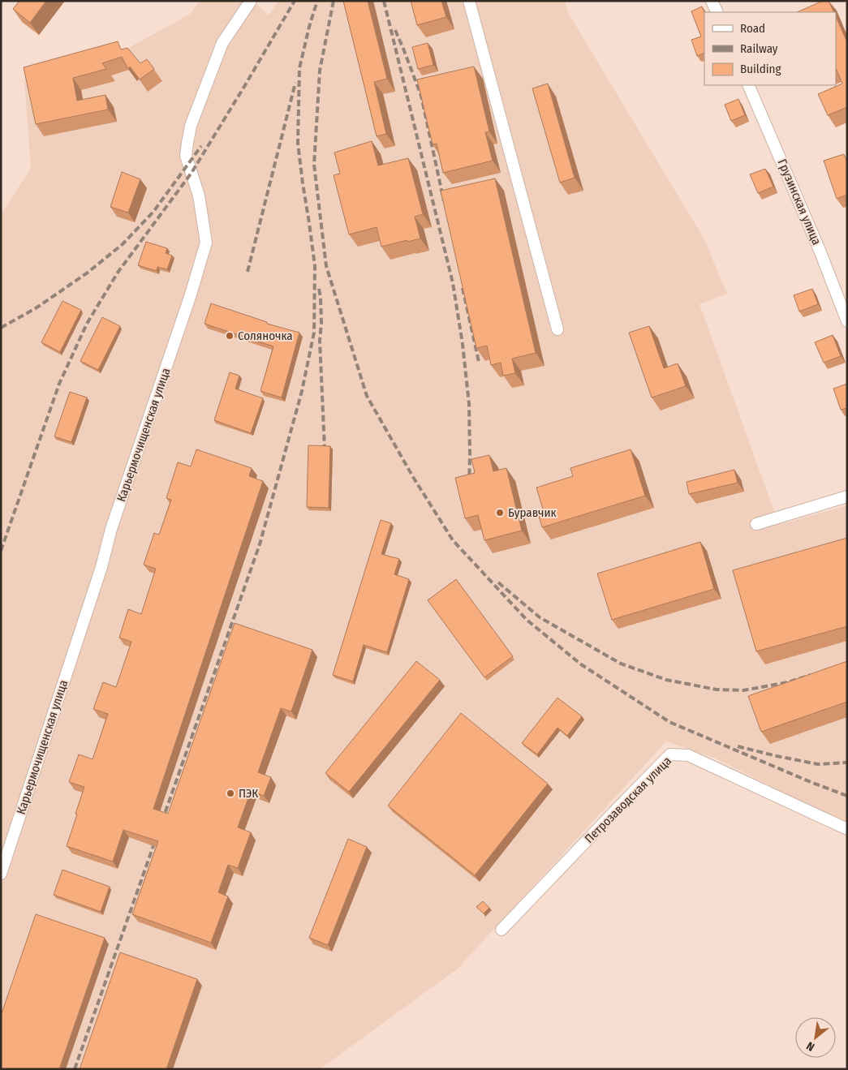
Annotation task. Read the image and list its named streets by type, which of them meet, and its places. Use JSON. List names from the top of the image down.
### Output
{
  "streets": {
    "street": ["Грузинская улица", "Карьермочищенская улица", "Петрозаводская улица"]
  },
  "places": ["Соляночка", "Буравчик", "ПЭК"],
  "legend": ["Road", "Railway", "Building"],
  "north": "bottom left"
}
